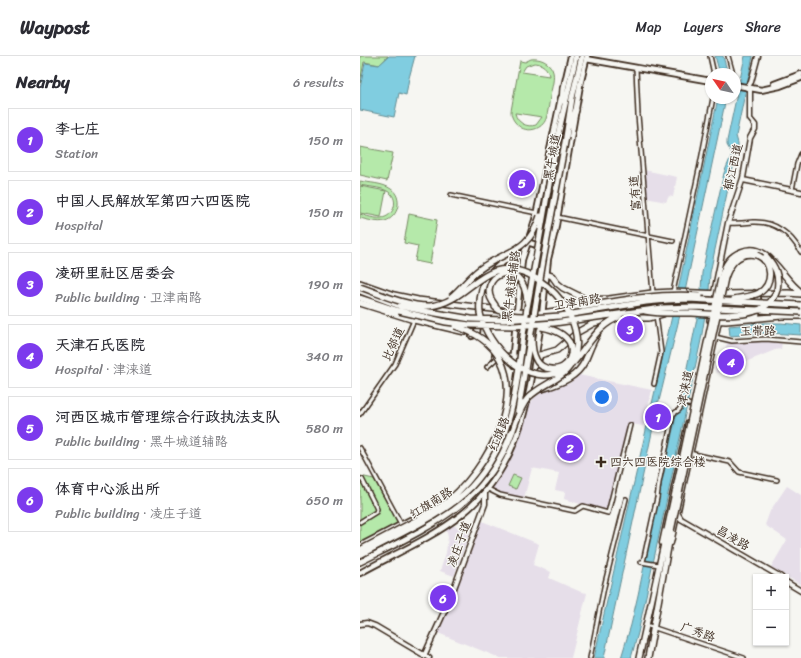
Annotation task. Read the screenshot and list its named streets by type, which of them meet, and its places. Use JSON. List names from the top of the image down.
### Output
{
  "streets": {
    "main road": [
      "黑牛城道",
      "黑牛城道辅路",
      "卫津南路",
      "津涞道",
      "红旗路",
      "红旗南路"
    ],
    "street": [
      "郁江西道",
      "富有道",
      "玉带路",
      "比邻道",
      "昌凌路",
      "凌庄子道",
      "广秀路"
    ]
  },
  "crossings": [
    ["黑牛城道", "红旗路"],
    ["卫津南路", "红旗路"],
    ["玉带路", "津涞道"],
    ["津涞道", "昌凌路"],
    ["津涞道", "广秀路"],
    ["红旗路", "红旗南路"]
  ],
  "places": {
    "health": ["四六四医院综合楼"]
  },
  "north": "top left",
  "page": {
    "header": "Waypost",
    "nav": ["Map", "Layers", "Share"],
    "heading": ["Nearby", "6 results"],
    "list": [
      {
        "mark": "1",
        "name": "李七庄",
        "note": "Station",
        "value": "150 m"
      },
      {
        "mark": "2",
        "name": "中国人民解放军第四六四医院",
        "note": "Hospital",
        "value": "150 m"
      },
      {
        "mark": "3",
        "name": "凌研里社区居委会",
        "note": "Public building · 卫津南路",
        "value": "190 m"
      },
      {
        "mark": "4",
        "name": "天津石氏医院",
        "note": "Hospital · 津涞道",
        "value": "340 m"
      },
      {
        "mark": "5",
        "name": "河西区城市管理综合行政执法支队",
        "note": "Public building · 黑牛城道辅路",
        "value": "580 m"
      },
      {
        "mark": "6",
        "name": "体育中心派出所",
        "note": "Public building · 凌庄子道",
        "value": "650 m"
      }
    ],
    "pins": [
      "5",
      "3",
      "4",
      "1",
      "2",
      "6"
    ],
    "map_buttons": ["+", "−"]
  }
}
